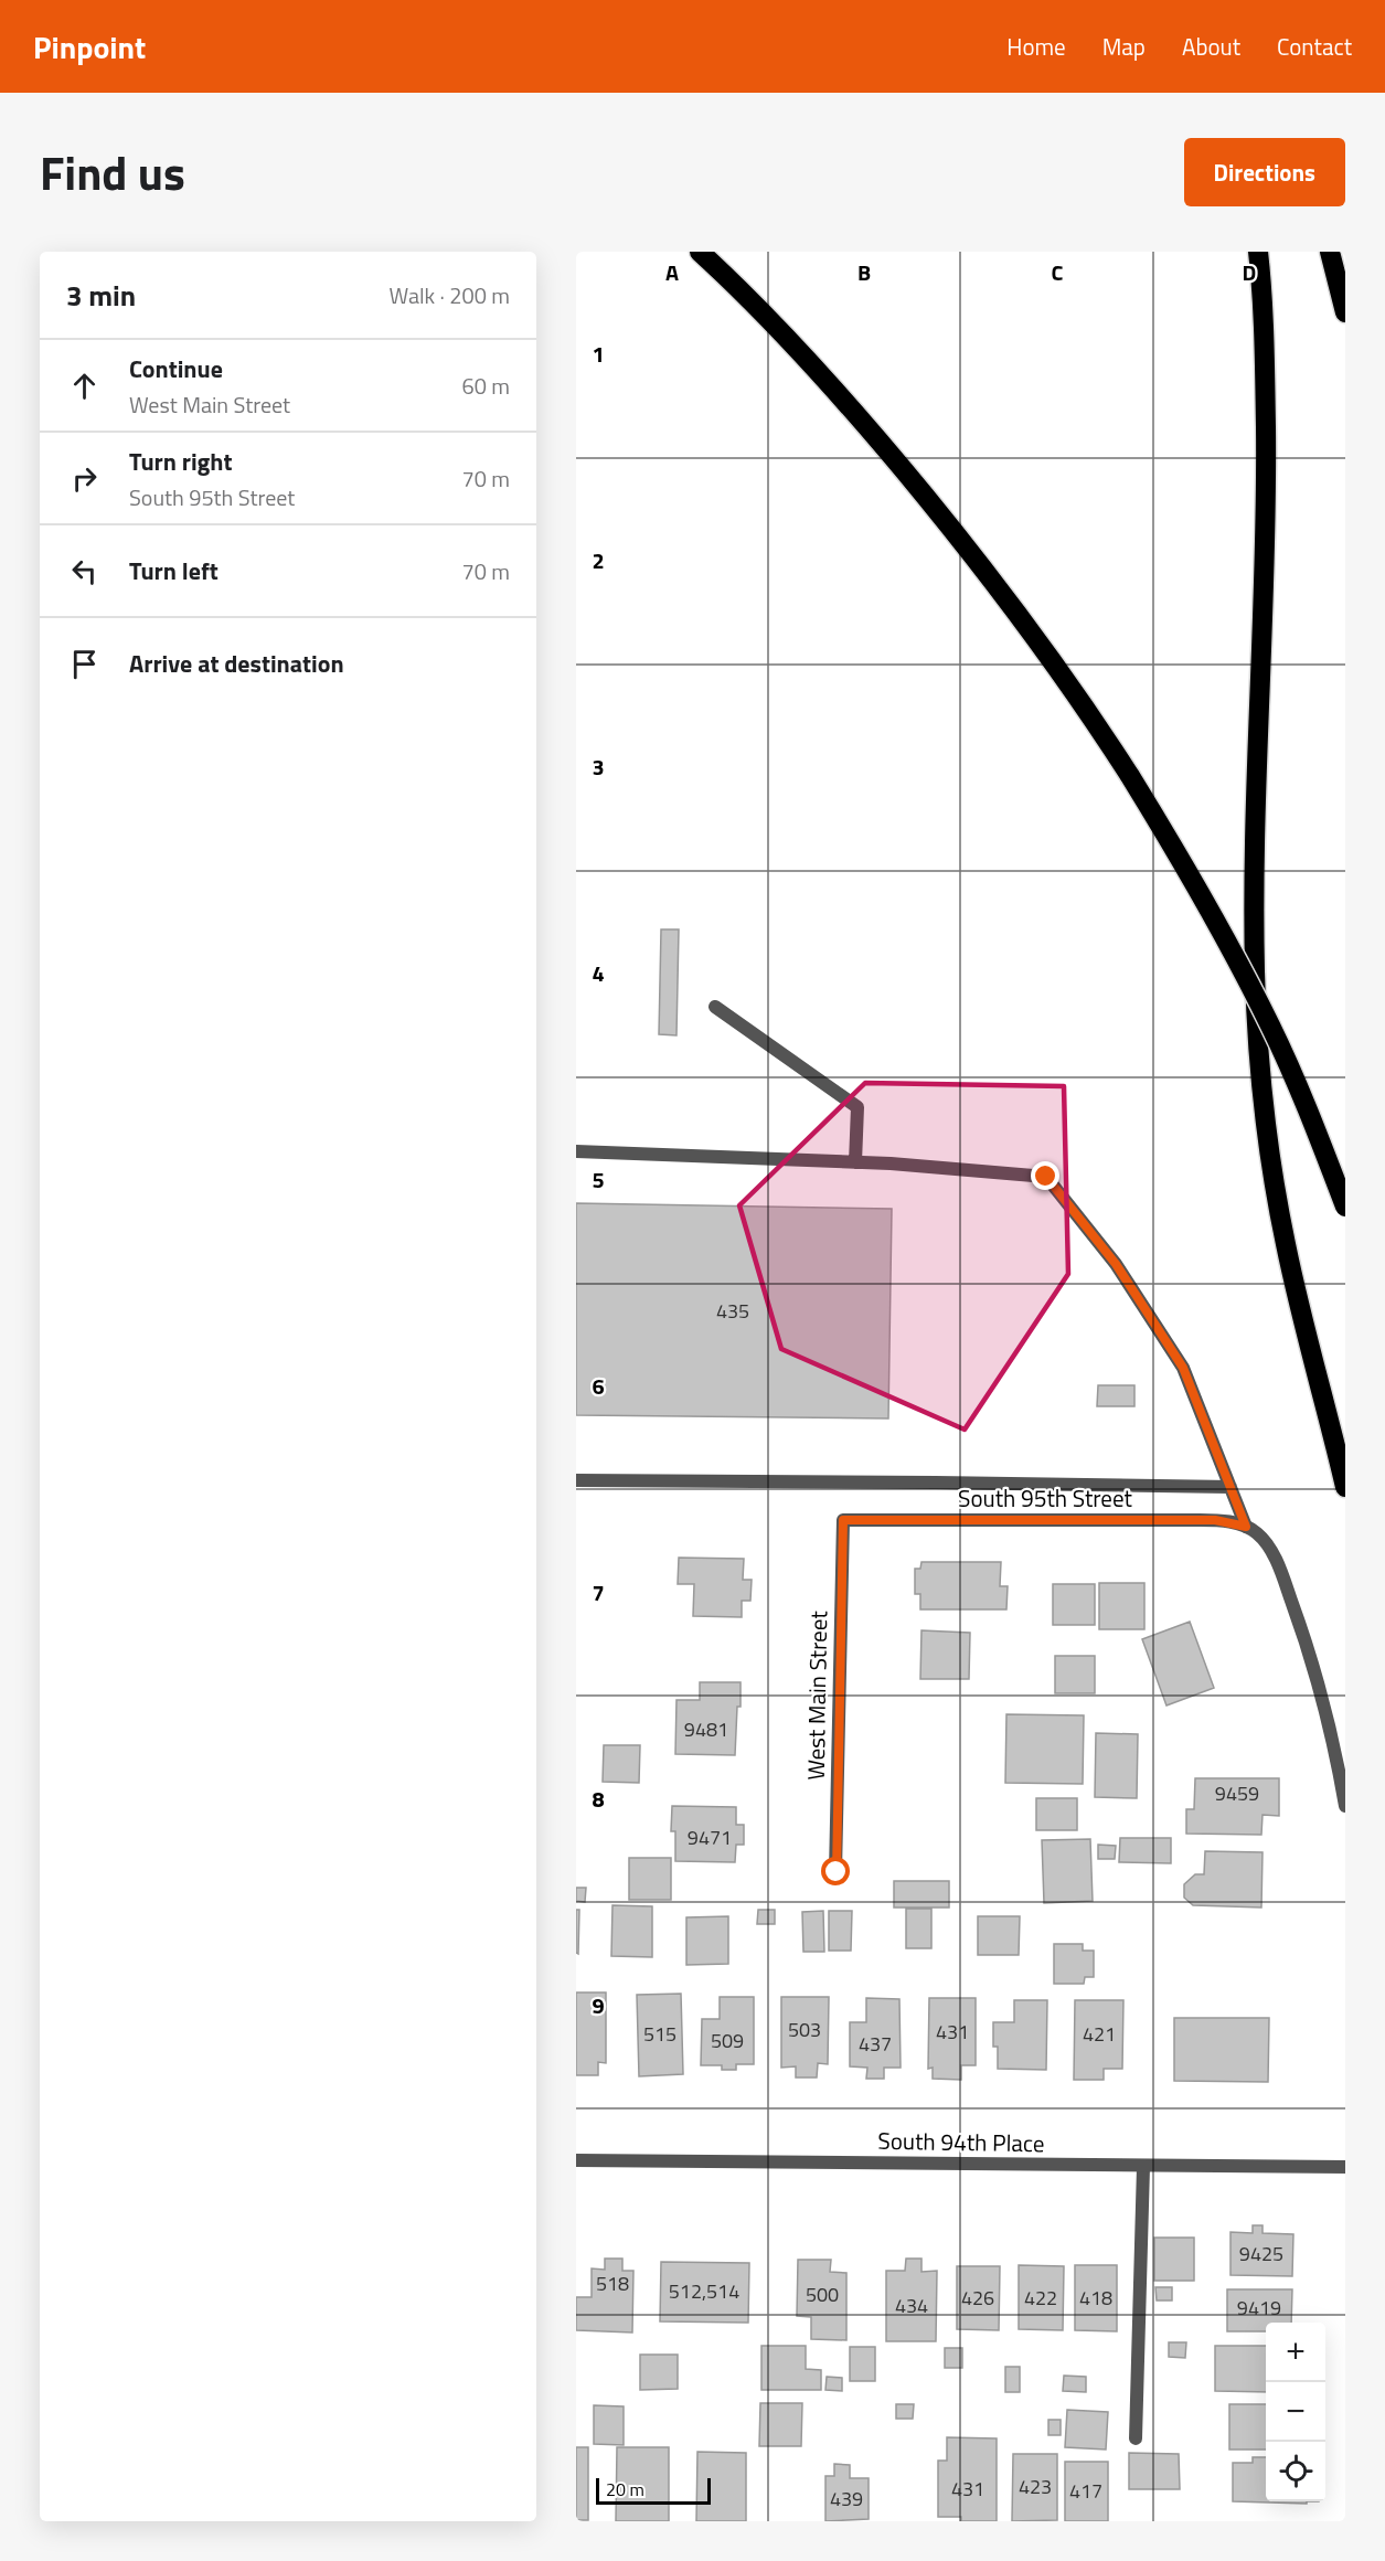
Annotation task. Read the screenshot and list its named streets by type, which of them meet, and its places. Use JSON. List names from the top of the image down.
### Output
{
  "streets": {
    "street": ["South 95th Street", "West Main Street", "South 94th Place"]
  },
  "crossings": [
    ["South 95th Street", "West Main Street"]
  ],
  "house_numbers": [
    "435",
    "9481",
    "9459",
    "9471",
    "503",
    "431",
    "515",
    "421",
    "509",
    "437",
    "9425",
    "518",
    "512,514",
    "500",
    "426",
    "422",
    "418",
    "434",
    "9419",
    "423",
    "431",
    "417",
    "439"
  ],
  "scale_bar": "20 m",
  "page": {
    "header": "Pinpoint",
    "nav": [
      "Home",
      "Map",
      "About",
      "Contact"
    ],
    "title": "Find us",
    "buttons": "Directions",
    "heading": ["3 min", "Walk · 200 m"],
    "list": [
      ["Continue", "West Main Street", "60 m"],
      ["Turn right", "South 95th Street", "70 m"],
      ["Turn left", "70 m"],
      "Arrive at destination"
    ],
    "map_buttons": ["+", "−"],
    "scale": "20 m"
  },
  "grid": {
    "columns": [
      "A",
      "B",
      "C",
      "D"
    ],
    "rows": [
      "1",
      "2",
      "3",
      "4",
      "5",
      "6",
      "7",
      "8",
      "9"
    ]
  }
}
